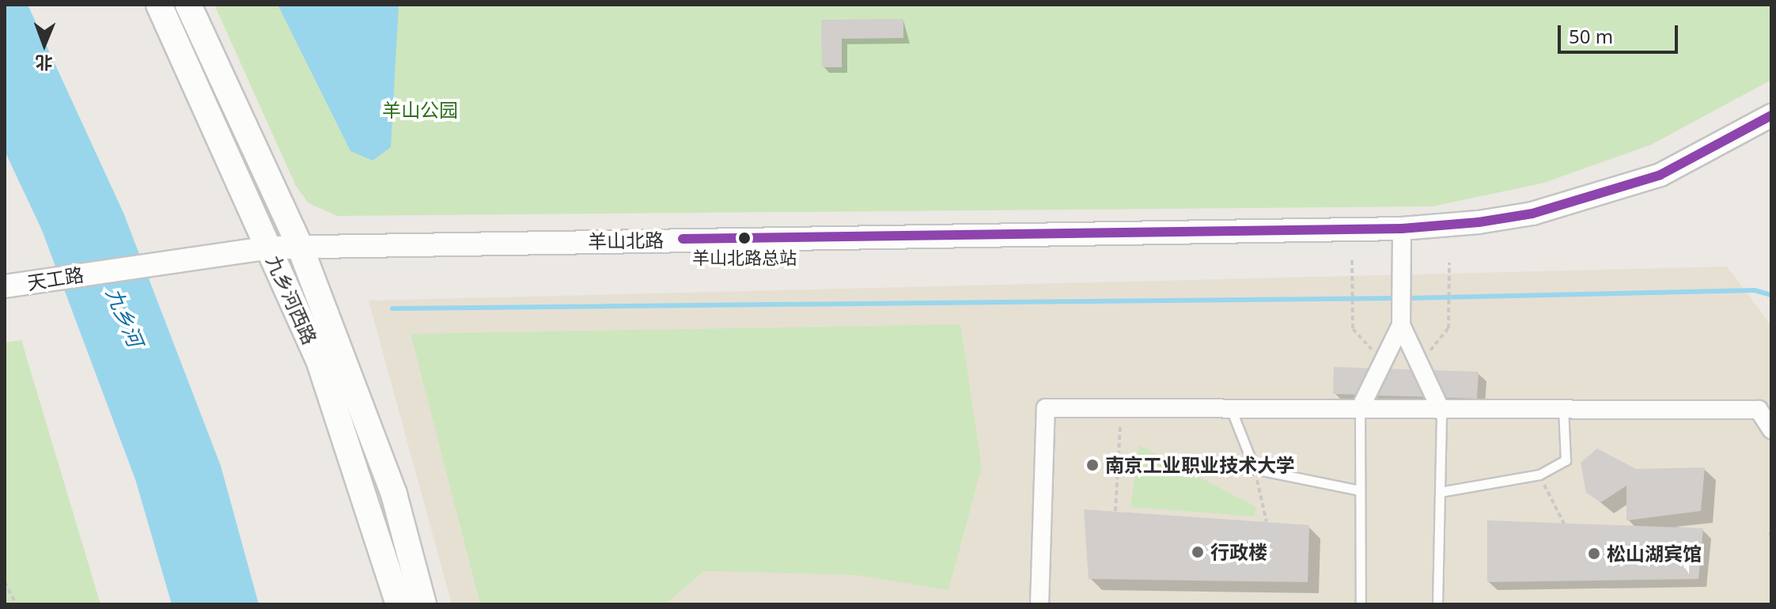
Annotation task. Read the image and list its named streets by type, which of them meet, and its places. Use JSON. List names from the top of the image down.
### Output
{
  "streets": {
    "main road": ["九乡河西路"],
    "street": ["羊山北路", "天工路"]
  },
  "crossings": [
    ["羊山北路", "天工路"],
    ["羊山北路", "九乡河西路"]
  ],
  "water": ["九乡河"],
  "parks": ["羊山公园"],
  "places": [
    "羊山北路总站",
    "南京工业职业技术大学",
    "行政楼",
    "松山湖宾馆"
  ],
  "scale_bar": "50 m",
  "north": "bottom"
}
